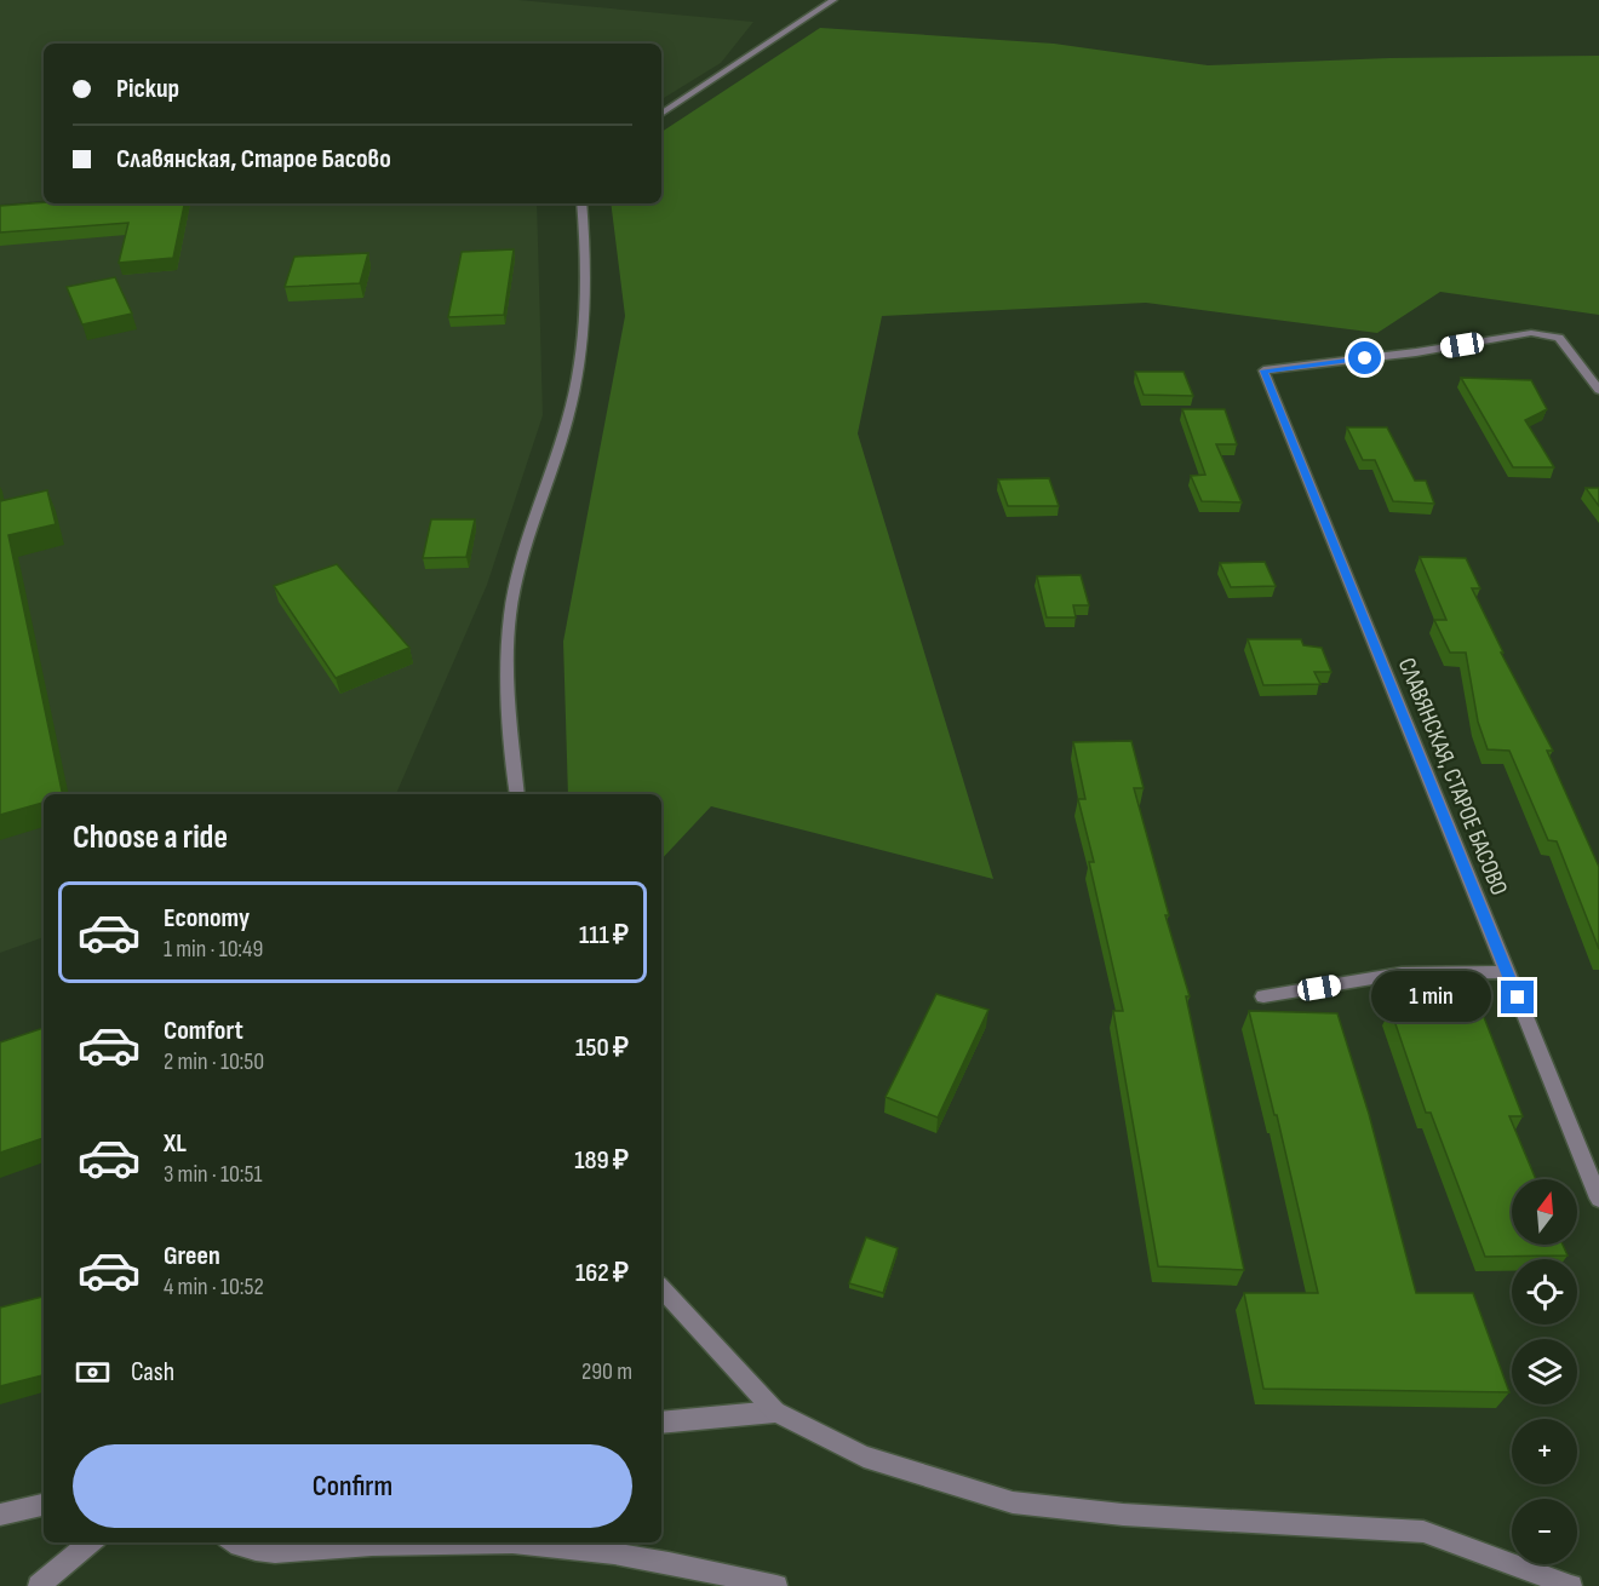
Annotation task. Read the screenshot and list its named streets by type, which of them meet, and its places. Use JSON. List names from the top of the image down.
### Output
{
  "streets": {
    "street": ["СЛАВЯНСКАЯ, СТАРОЕ БАСОВО"]
  },
  "north": "top",
  "page": {
    "banner": ["Pickup", "Славянская, Старое Басово"],
    "heading": "Choose a ride",
    "list": [
      {
        "name": "Economy",
        "note": "1 min · 10:49",
        "value": "111 ₽"
      },
      {
        "name": "Comfort",
        "note": "2 min · 10:50",
        "value": "150 ₽"
      },
      {
        "name": "XL",
        "note": "3 min · 10:51",
        "value": "189 ₽"
      },
      {
        "name": "Green",
        "note": "4 min · 10:52",
        "value": "162 ₽"
      }
    ],
    "bubble": "1 min",
    "map_buttons": ["+", "−"],
    "pay": ["Cash", "290 m"],
    "buttons": "Confirm"
  }
}
